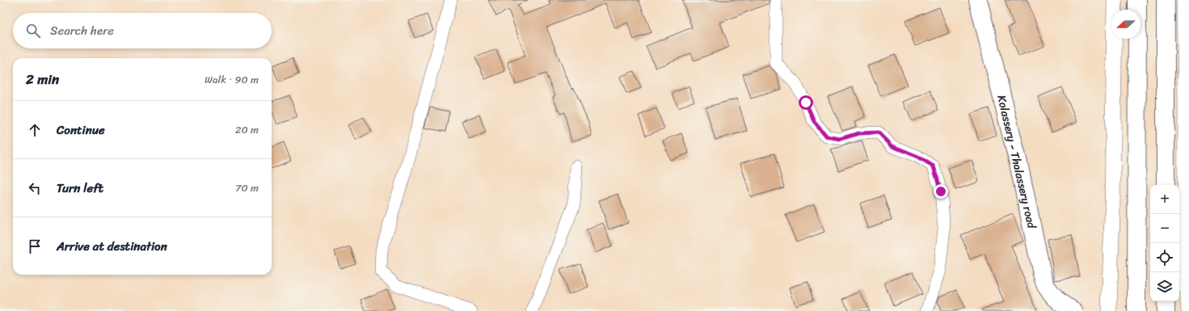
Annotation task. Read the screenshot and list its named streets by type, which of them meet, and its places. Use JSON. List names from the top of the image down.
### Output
{
  "streets": {
    "main road": ["Kolassery - Thalassery road"]
  },
  "north": "left",
  "page": {
    "search": "Search here",
    "heading": ["2 min", "Walk · 90 m"],
    "list": [
      ["Continue", "20 m"],
      ["Turn left", "70 m"],
      "Arrive at destination"
    ],
    "map_buttons": ["+", "−"]
  }
}
